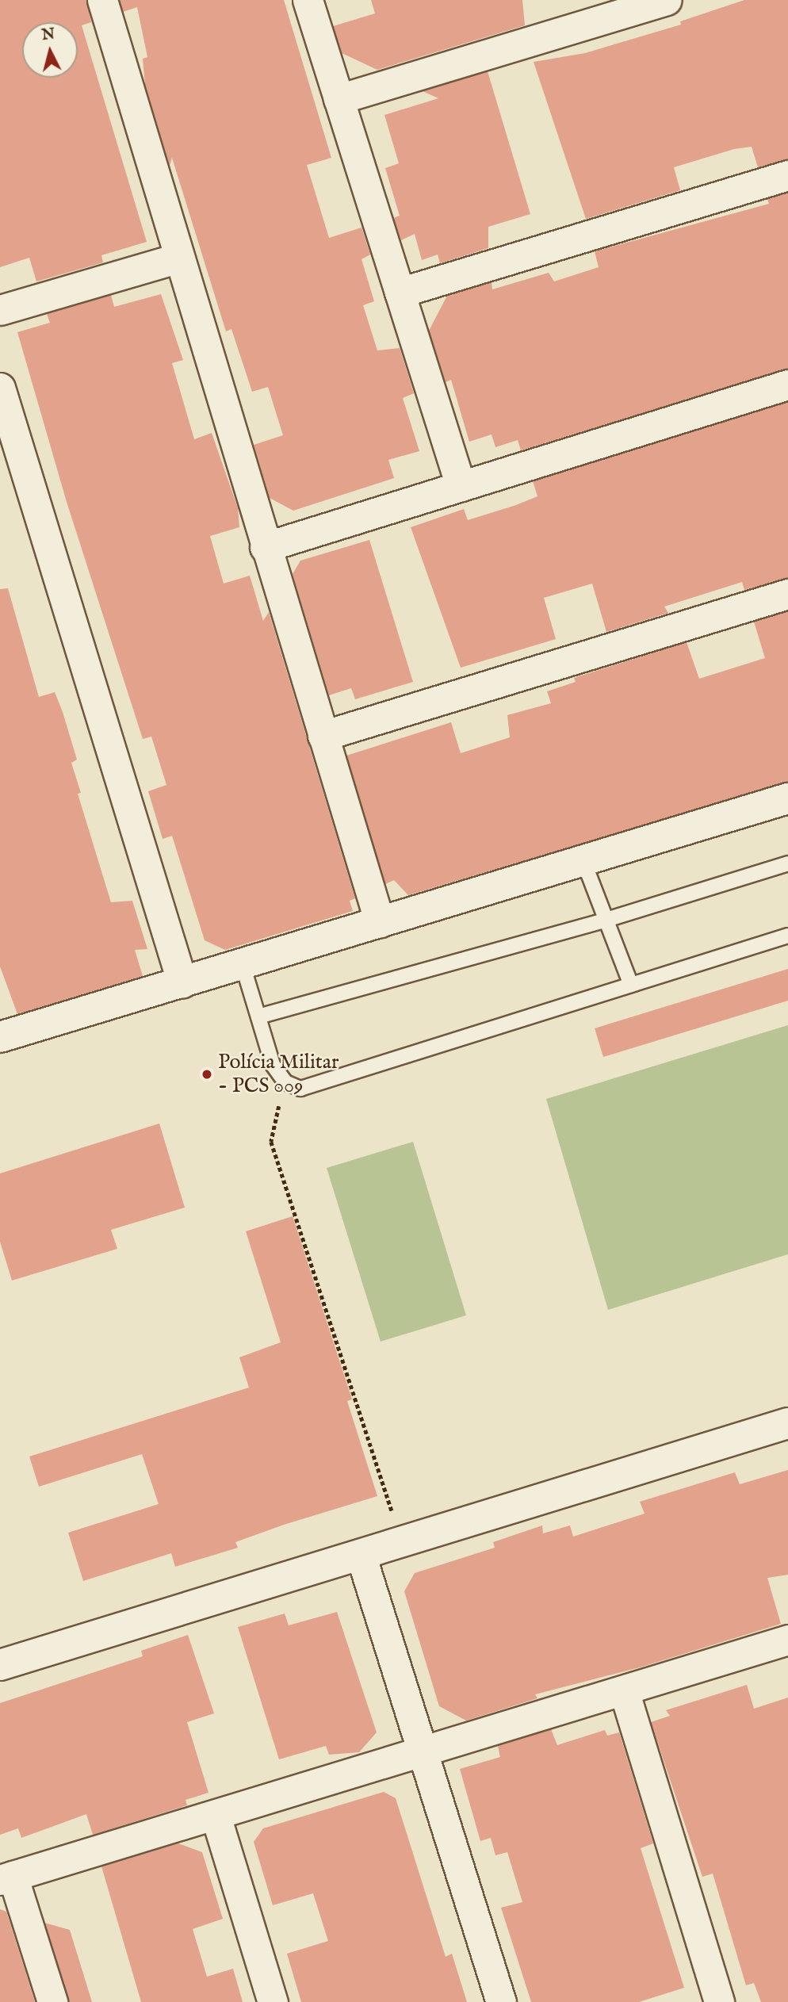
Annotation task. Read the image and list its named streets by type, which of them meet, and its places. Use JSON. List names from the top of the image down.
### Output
{
  "places": ["Polícia Militar - PCS 009"],
  "north": "top"
}
